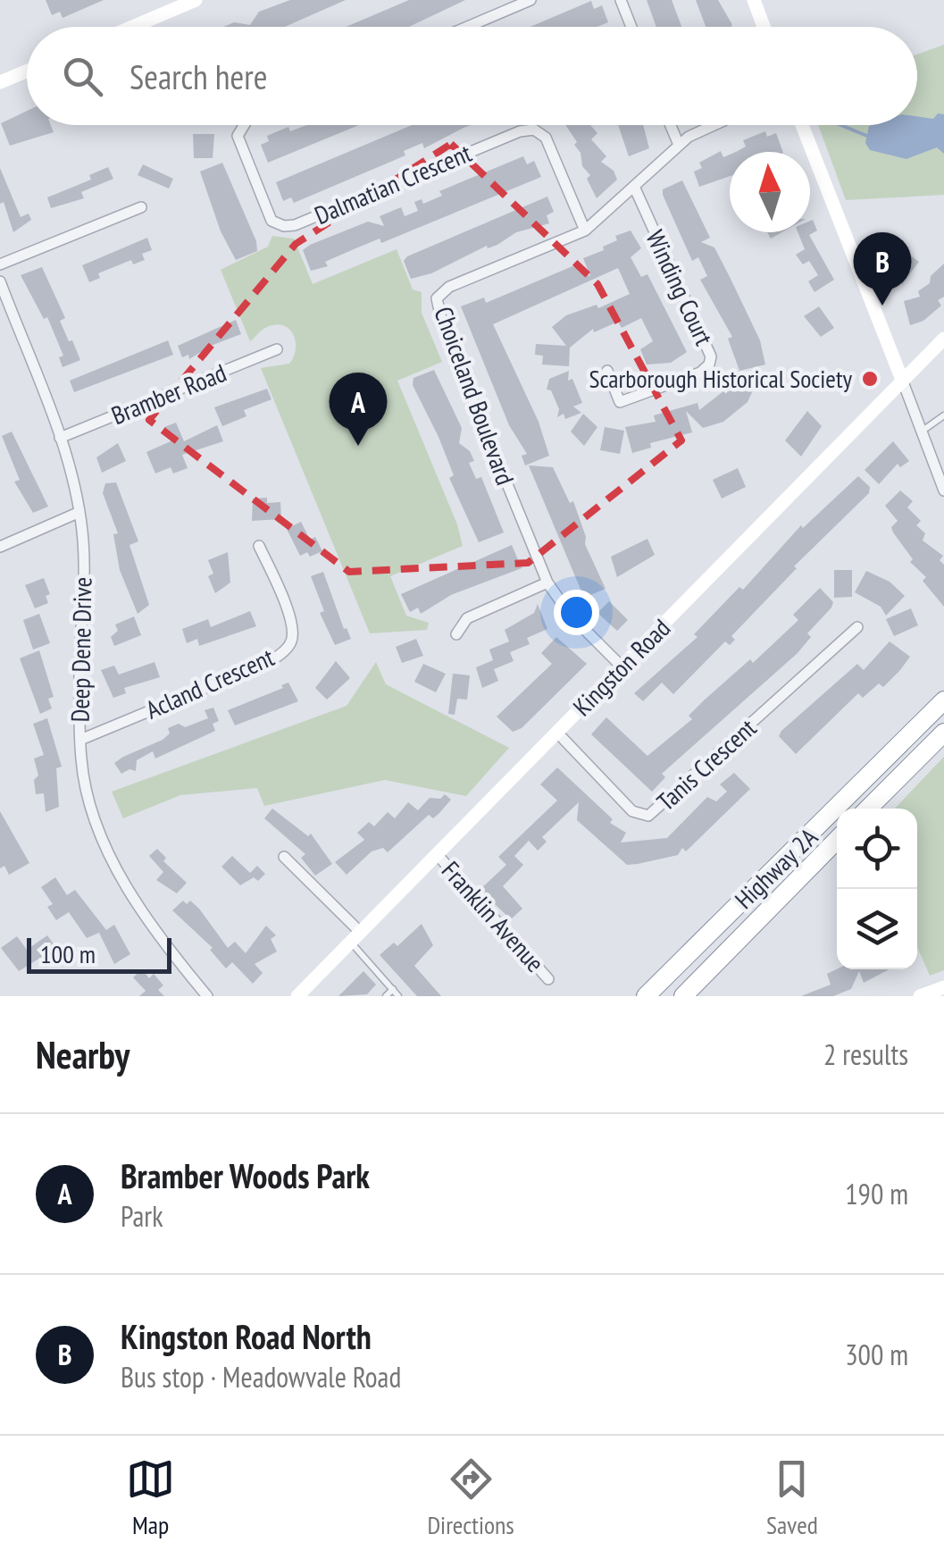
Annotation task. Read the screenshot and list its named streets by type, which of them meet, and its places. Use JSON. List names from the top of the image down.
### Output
{
  "streets": {
    "highway": ["Highway 2A"],
    "street": [
      "Dalmatian Crescent",
      "Winding Court",
      "Bramber Road",
      "Choiceland Boulevard",
      "Deep Dene Drive",
      "Kingston Road",
      "Acland Crescent",
      "Tanis Crescent",
      "Franklin Avenue"
    ]
  },
  "crossings": [
    ["Dalmatian Crescent", "Choiceland Boulevard"],
    ["Winding Court", "Choiceland Boulevard"],
    ["Bramber Road", "Deep Dene Drive"],
    ["Choiceland Boulevard", "Kingston Road"],
    ["Deep Dene Drive", "Acland Crescent"],
    ["Kingston Road", "Tanis Crescent"],
    ["Kingston Road", "Franklin Avenue"]
  ],
  "places": ["Scarborough Historical Society"],
  "scale_bar": "100 m",
  "north": "top",
  "page": {
    "search": "Search here",
    "pins": ["B", "A"],
    "scale": "100 m",
    "heading": ["Nearby", "2 results"],
    "list": [
      {
        "mark": "A",
        "name": "Bramber Woods Park",
        "note": "Park",
        "value": "190 m"
      },
      {
        "mark": "B",
        "name": "Kingston Road North",
        "note": "Bus stop · Meadowvale Road",
        "value": "300 m"
      }
    ],
    "nav": ["Map", "Directions", "Saved"]
  }
}
